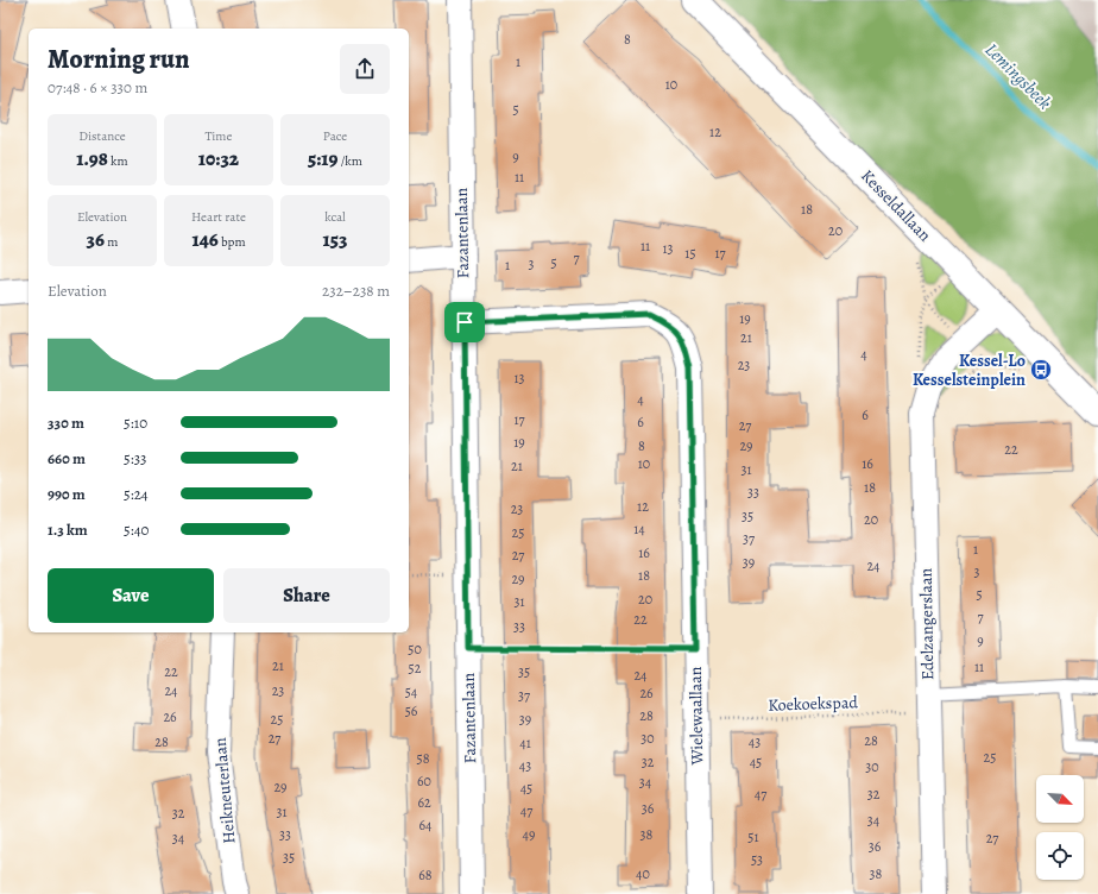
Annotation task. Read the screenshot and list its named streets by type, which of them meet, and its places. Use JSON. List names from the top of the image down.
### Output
{
  "streets": {
    "street": [
      "Kesseldallaan",
      "Fazantenlaan",
      "Edelzangerslaan",
      "Wielewaallaan",
      "Heikneuterlaan"
    ],
    "path": ["Koekoekspad"]
  },
  "crossings": [
    ["Kesseldallaan", "Edelzangerslaan"],
    ["Fazantenlaan", "Wielewaallaan"],
    ["Edelzangerslaan", "Koekoekspad"],
    ["Koekoekspad", "Wielewaallaan"]
  ],
  "water": ["Lemingsbeek"],
  "places": {
    "bus stop": ["Kessel-Lo Kesselsteinplein"]
  },
  "house_numbers": [
    "8",
    "1",
    "10",
    "5",
    "12",
    "9",
    "11",
    "18",
    "20",
    "11",
    "13",
    "15",
    "17",
    "7",
    "5",
    "3",
    "1",
    "19",
    "21",
    "4",
    "23",
    "13",
    "4",
    "6",
    "17",
    "6",
    "27",
    "19",
    "8",
    "29",
    "22",
    "10",
    "16",
    "21",
    "31",
    "18",
    "33",
    "12",
    "23",
    "35",
    "20",
    "14",
    "25",
    "37",
    "1",
    "16",
    "27",
    "39",
    "24",
    "3",
    "18",
    "29",
    "5",
    "20",
    "31",
    "7",
    "22",
    "33",
    "9",
    "50",
    "21",
    "11",
    "52",
    "22",
    "35",
    "24",
    "24",
    "23",
    "54",
    "26",
    "37",
    "56",
    "28",
    "26",
    "25",
    "39",
    "27",
    "30",
    "28",
    "28",
    "43",
    "41",
    "25",
    "58",
    "32",
    "45",
    "43",
    "30",
    "60",
    "34",
    "29",
    "45",
    "47",
    "32",
    "62",
    "36",
    "47",
    "31",
    "32",
    "34",
    "64",
    "33",
    "49",
    "38",
    "51",
    "34",
    "27",
    "36",
    "35",
    "53",
    "40",
    "38",
    "68"
  ],
  "north": "bottom right",
  "page": {
    "heading": ["Morning run", "07:48 · 6 × 330 m"],
    "stats": [
      ["Distance", "1.98 km"],
      ["Time", "10:32"],
      ["Pace", "5:19 /km"],
      ["Elevation", "36 m"],
      ["Heart rate", "146 bpm"],
      ["kcal", "153"]
    ],
    "chart": ["Elevation", "232–238 m"],
    "list": [
      {
        "name": "330 m",
        "note": "5:10"
      },
      {
        "name": "660 m",
        "note": "5:33"
      },
      {
        "name": "990 m",
        "note": "5:24"
      },
      {
        "name": "1.3 km",
        "note": "5:40"
      }
    ],
    "buttons": ["Save", "Share"]
  }
}
